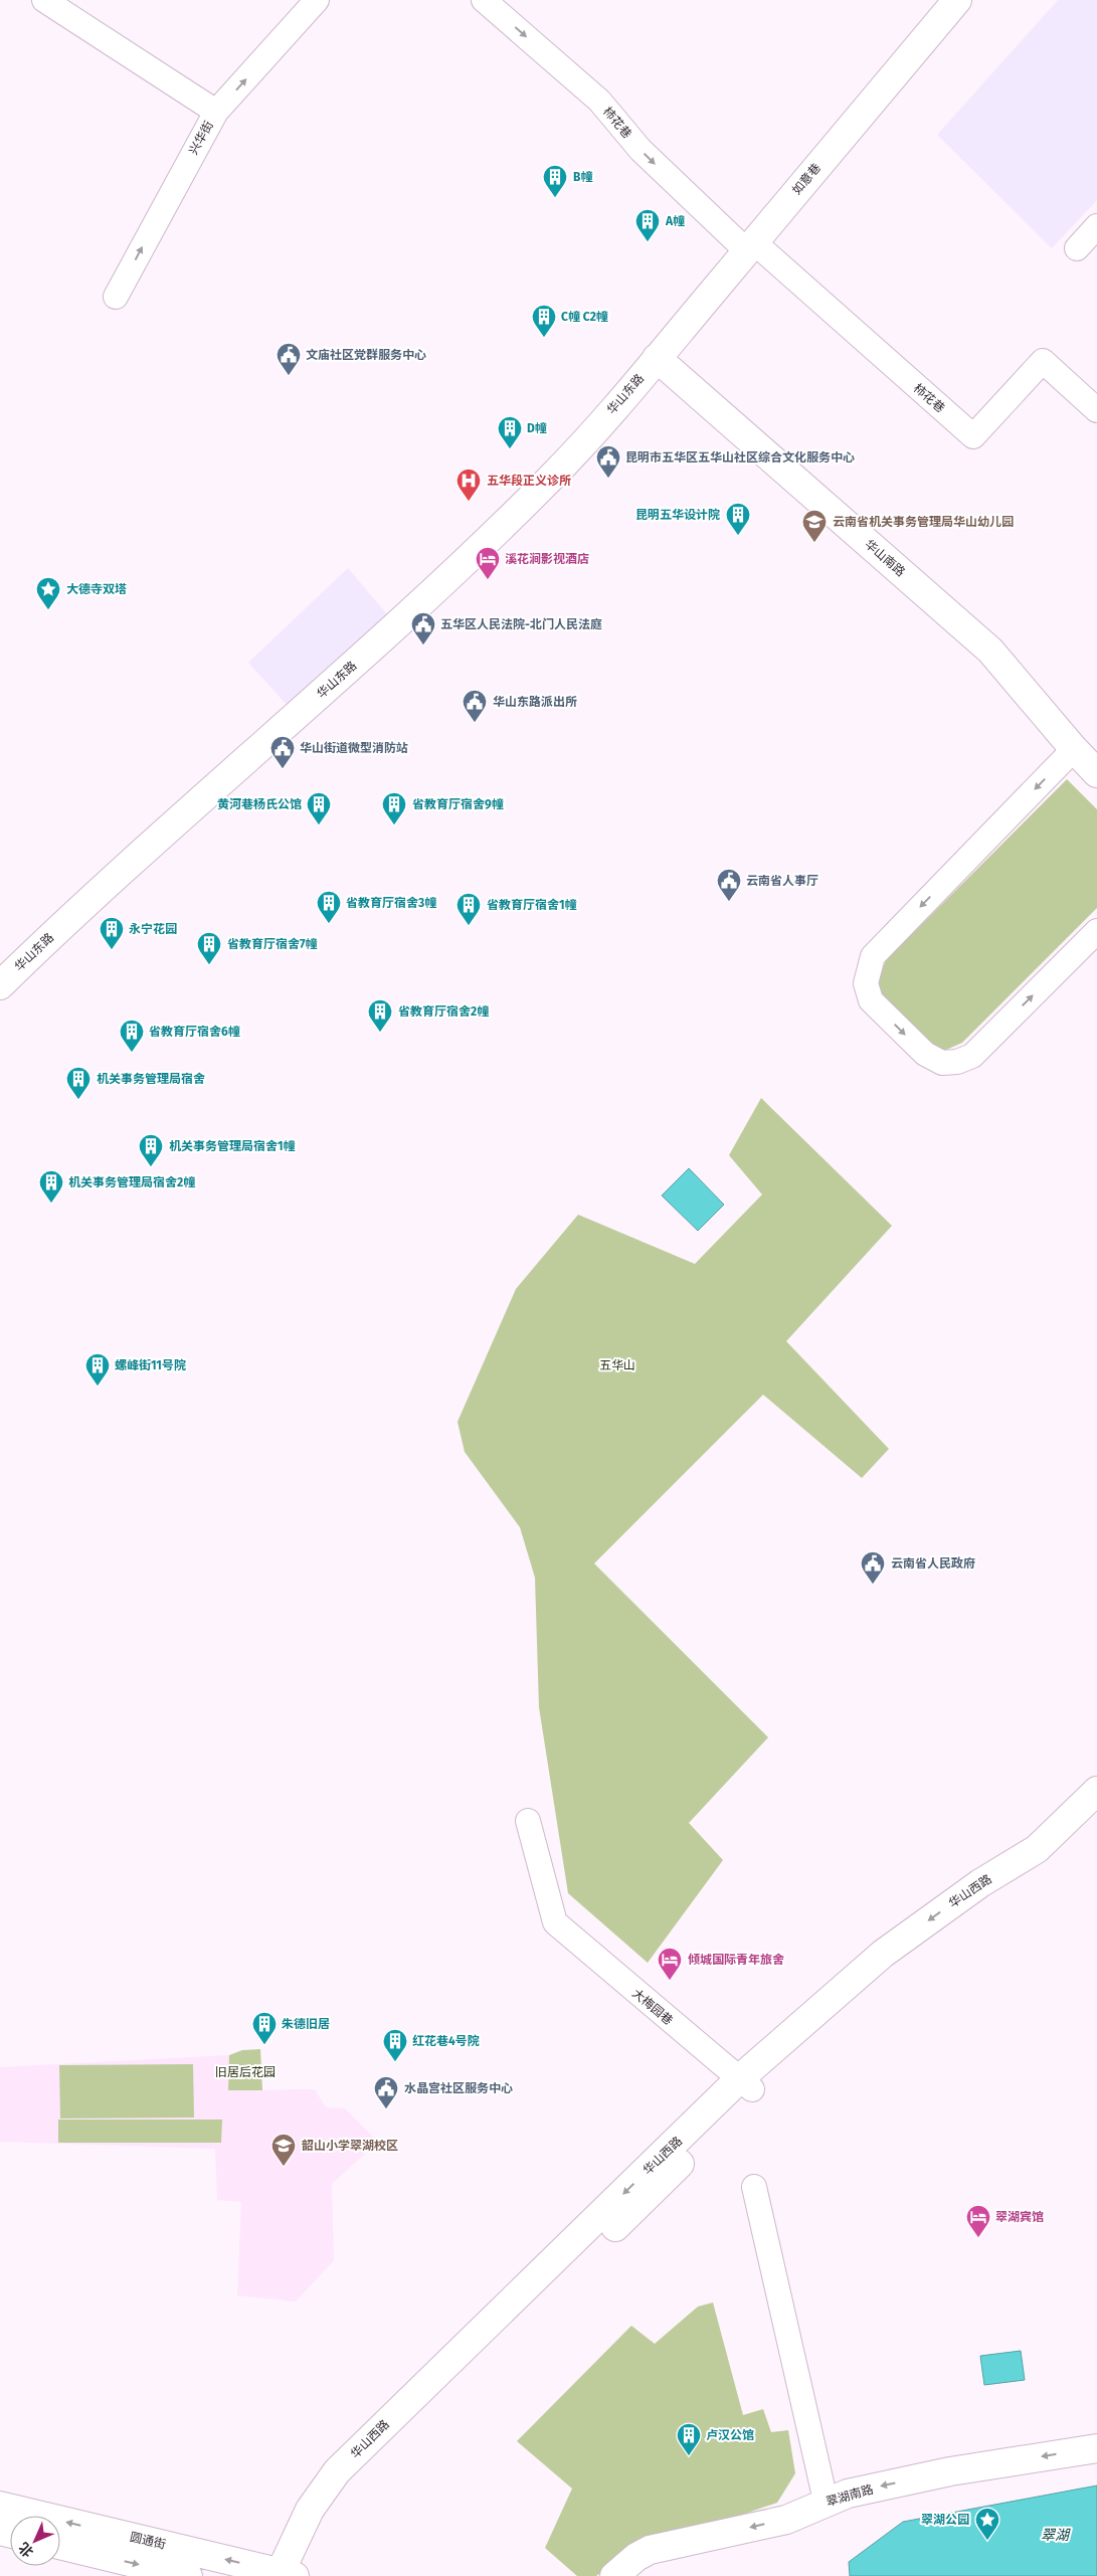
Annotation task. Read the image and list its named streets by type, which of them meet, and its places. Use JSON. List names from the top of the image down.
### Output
{
  "streets": {
    "street": [
      "柿花巷",
      "兴华街",
      "如意巷",
      "华山东路",
      "华山南路",
      "华山西路",
      "大梅园巷",
      "翠湖南路",
      "圆通街"
    ]
  },
  "crossings": [
    ["柿花巷", "如意巷"],
    ["如意巷", "华山东路"],
    ["如意巷", "华山南路"],
    ["华山东路", "华山南路"],
    ["华山西路", "大梅园巷"],
    ["华山西路", "圆通街"]
  ],
  "one_way": ["柿花巷", "兴华街", "翠湖南路"],
  "water": ["翠湖"],
  "parks": ["五华山", "旧居后花园"],
  "places": {
    "building": [
      "B幢",
      "A幢",
      "C幢 C2幢",
      "D幢",
      "昆明五华设计院",
      "黄河巷杨氏公馆",
      "省教育厅宿舍9幢",
      "省教育厅宿舍3幢",
      "省教育厅宿舍1幢",
      "永宁花园",
      "省教育厅宿舍7幢",
      "省教育厅宿舍2幢",
      "省教育厅宿舍6幢",
      "机关事务管理局宿舍",
      "机关事务管理局宿舍1幢",
      "机关事务管理局宿舍2幢",
      "螺峰街11号院",
      "朱德旧居",
      "红花巷4号院",
      "卢汉公馆"
    ],
    "public building": [
      "文庙社区党群服务中心",
      "昆明市五华区五华山社区综合文化服务中心",
      "五华区人民法院-北门人民法庭",
      "华山东路派出所",
      "华山街道微型消防站",
      "云南省人事厅",
      "云南省人民政府",
      "水晶宫社区服务中心"
    ],
    "hospital": ["五华段正义诊所"],
    "school or university": ["云南省机关事务管理局华山幼儿园", "韶山小学翠湖校区"],
    "hotel": ["溪花涧影视酒店", "倾城国际青年旅舍", "翠湖宾馆"],
    "place": ["大德寺双塔", "翠湖公园"]
  },
  "north": "bottom left"
}
